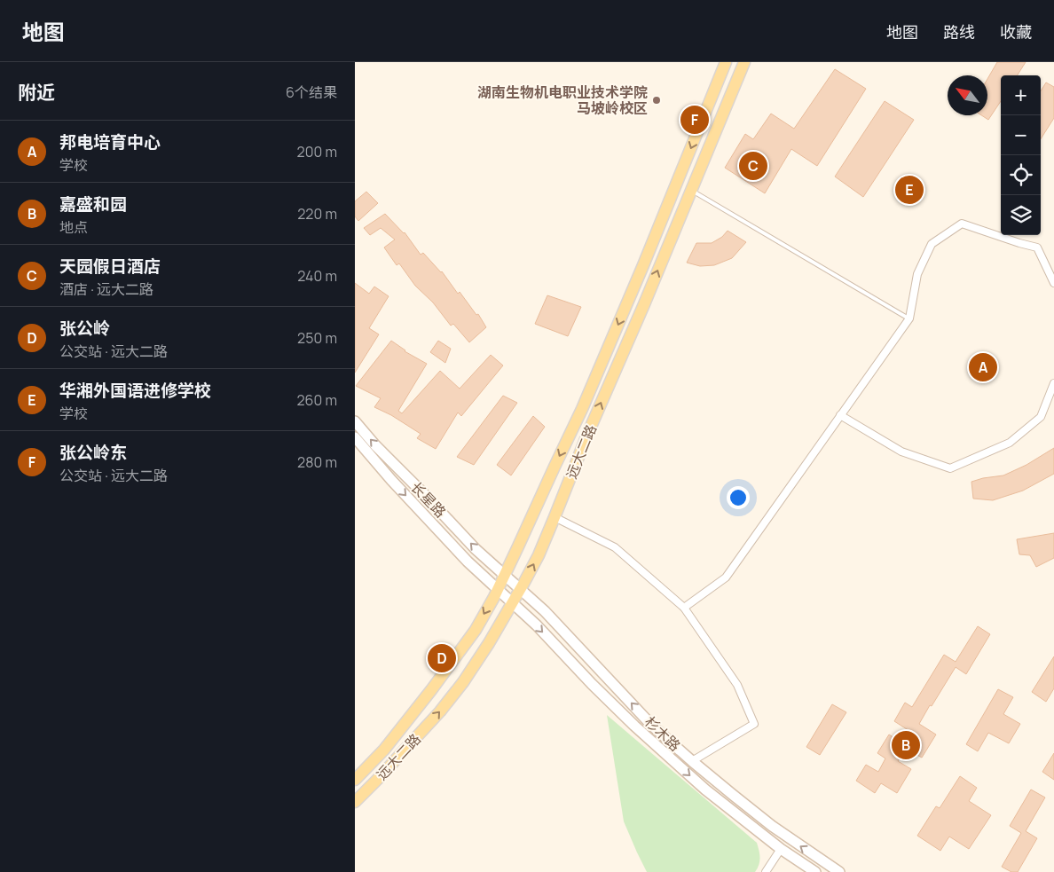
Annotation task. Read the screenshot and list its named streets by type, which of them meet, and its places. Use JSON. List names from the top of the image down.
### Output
{
  "streets": {
    "main road": ["远大二路", "长星路", "杉木路"]
  },
  "crossings": [
    ["远大二路", "长星路"],
    ["远大二路", "杉木路"],
    ["长星路", "杉木路"]
  ],
  "places": ["湖南生物机电职业技术学院 马坡岭校区"],
  "north": "top left",
  "page": {
    "header": "地图",
    "nav": ["地图", "路线", "收藏"],
    "heading": ["附近", "6个结果"],
    "map_buttons": ["+", "−"],
    "pins": [
      "F",
      "C",
      "E",
      "A",
      "D",
      "B"
    ],
    "list": [
      {
        "mark": "A",
        "name": "邦电培育中心",
        "note": "学校",
        "value": "200 m"
      },
      {
        "mark": "B",
        "name": "嘉盛和园",
        "note": "地点",
        "value": "220 m"
      },
      {
        "mark": "C",
        "name": "天园假日酒店",
        "note": "酒店 · 远大二路",
        "value": "240 m"
      },
      {
        "mark": "D",
        "name": "张公岭",
        "note": "公交站 · 远大二路",
        "value": "250 m"
      },
      {
        "mark": "E",
        "name": "华湘外国语进修学校",
        "note": "学校",
        "value": "260 m"
      },
      {
        "mark": "F",
        "name": "张公岭东",
        "note": "公交站 · 远大二路",
        "value": "280 m"
      }
    ]
  }
}
